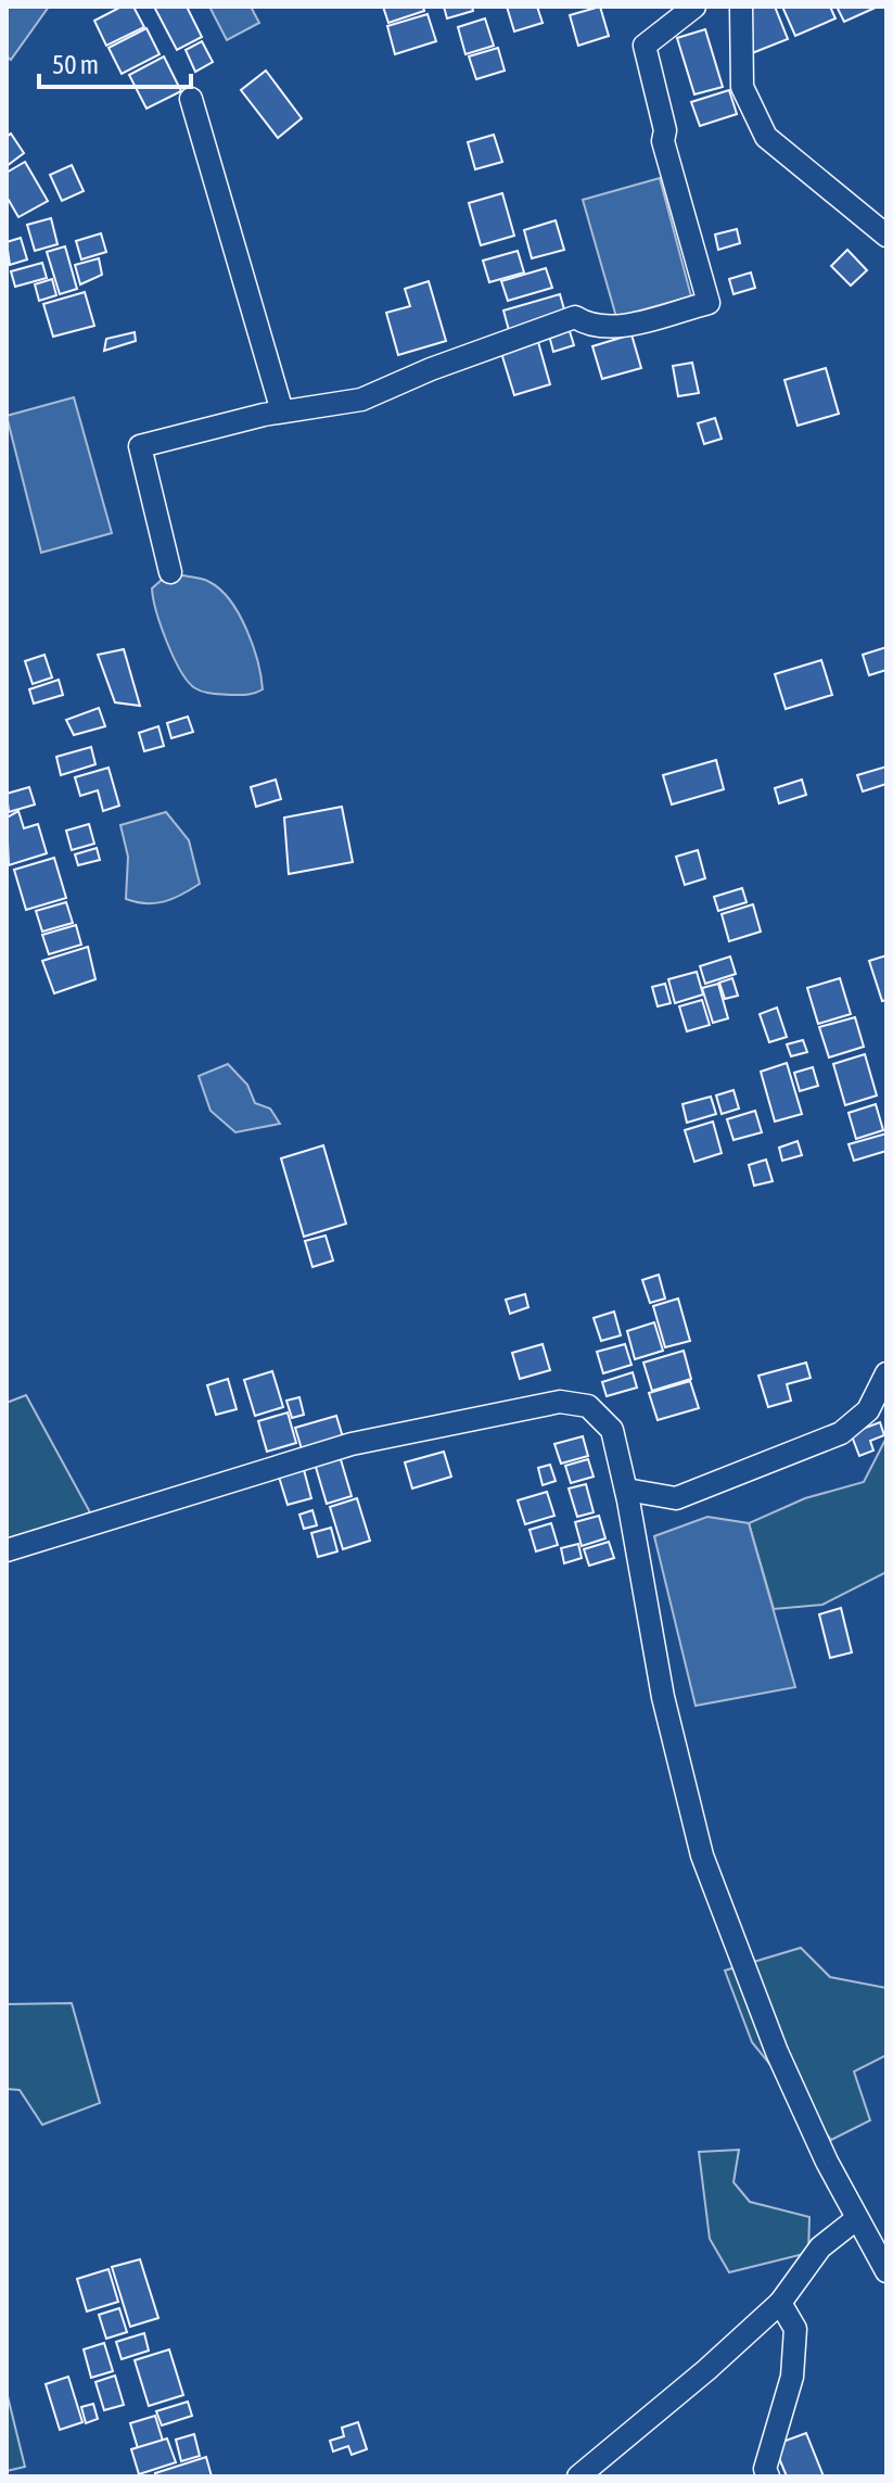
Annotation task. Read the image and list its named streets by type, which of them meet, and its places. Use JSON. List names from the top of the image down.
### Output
{
  "scale_bar": "50 m"
}
